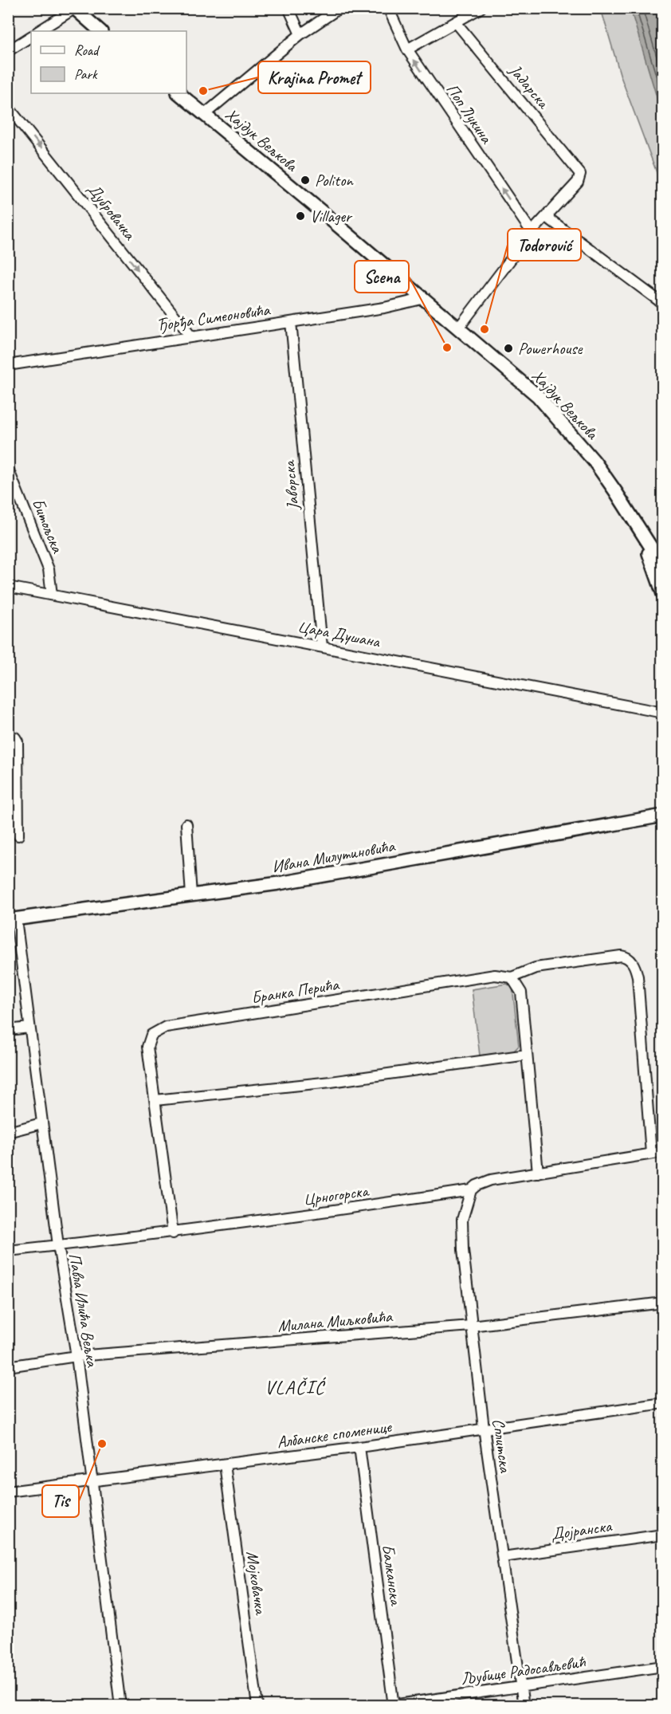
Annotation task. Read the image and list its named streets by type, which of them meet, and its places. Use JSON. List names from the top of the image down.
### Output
{
  "streets": {
    "street": [
      "Јадарска",
      "Поп Лукина",
      "Хајдук Вељкова",
      "Дубровачка",
      "Ђорђа Симеоновића",
      "Јаворска",
      "Битољска",
      "Цара Душана",
      "Ивана Милутиновића",
      "Бранка Перића",
      "Црногорска",
      "Павла Илића Вељка",
      "Милана Миљковића",
      "Албанске споменице",
      "Сплитска",
      "Дојранска",
      "Балканска",
      "Мојковачка",
      "Љубице Радосављевић"
    ]
  },
  "crossings": [
    ["Хајдук Вељкова", "Ђорђа Симеоновића"],
    ["Дубровачка", "Ђорђа Симеоновића"],
    ["Ђорђа Симеоновића", "Јаворска"],
    ["Јаворска", "Цара Душана"],
    ["Битољска", "Цара Душана"],
    ["Ивана Милутиновића", "Павла Илића Вељка"],
    ["Бранка Перића", "Црногорска"],
    ["Црногорска", "Павла Илића Вељка"],
    ["Црногорска", "Сплитска"],
    ["Павла Илића Вељка", "Милана Миљковића"],
    ["Павла Илића Вељка", "Албанске споменице"],
    ["Милана Миљковића", "Сплитска"],
    ["Албанске споменице", "Сплитска"],
    ["Албанске споменице", "Балканска"],
    ["Албанске споменице", "Мојковачка"],
    ["Сплитска", "Дојранска"],
    ["Сплитска", "Љубице Радосављевић"],
    ["Балканска", "Љубице Радосављевић"]
  ],
  "one_way": ["Поп Лукина", "Дубровачка"],
  "districts": ["VLAČIĆ"],
  "places": [
    "Krajina Promet",
    "Politon",
    "Villager",
    "Todorović",
    "Scena",
    "Powerhouse",
    "Tis"
  ],
  "legend": ["Road", "Park"]
}
